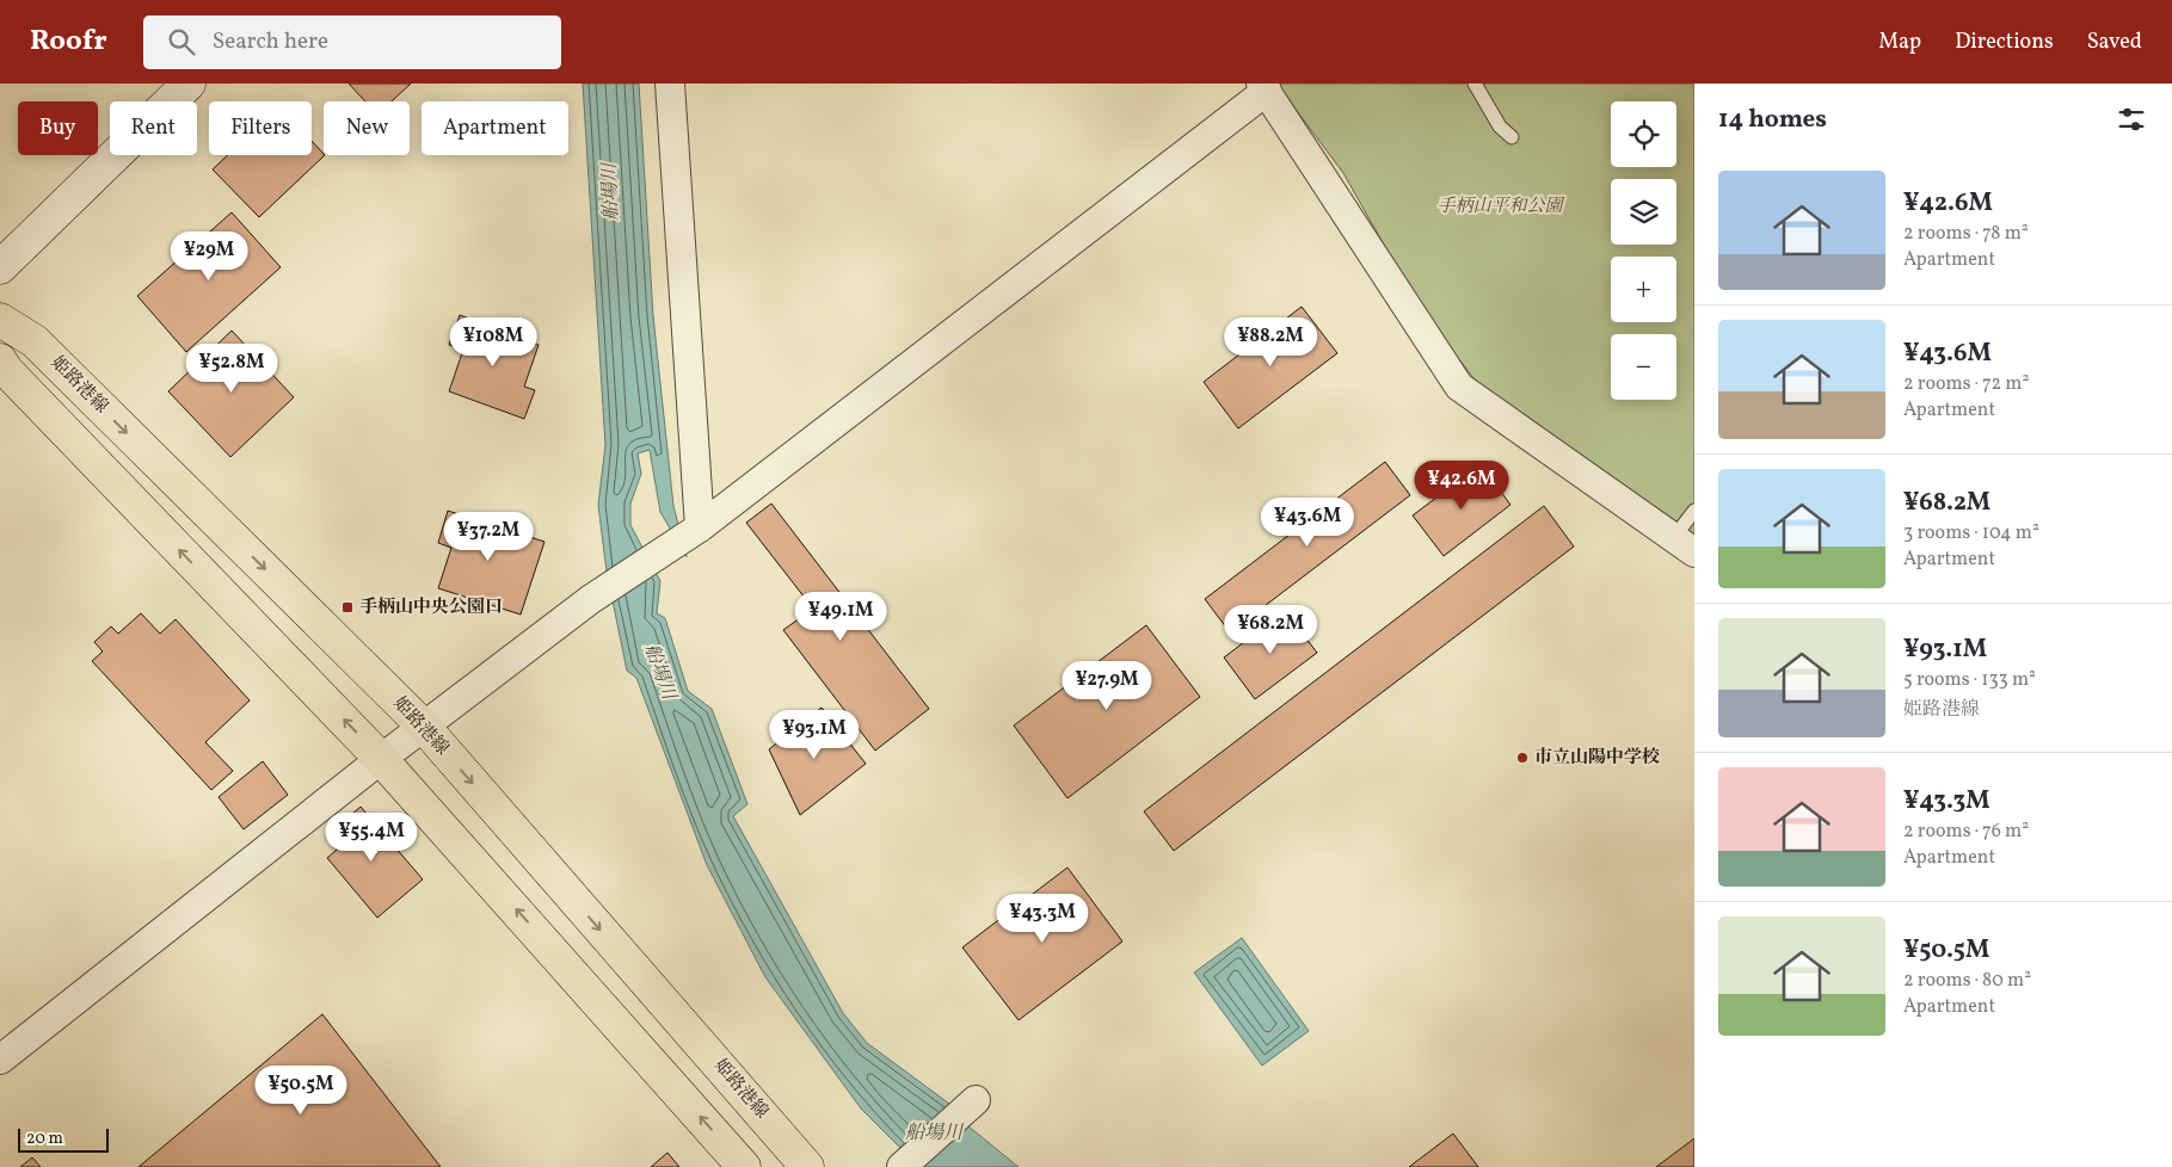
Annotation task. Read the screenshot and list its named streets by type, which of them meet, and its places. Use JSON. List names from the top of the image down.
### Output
{
  "streets": {
    "main road": ["姫路港線"]
  },
  "water": ["船場川"],
  "parks": ["手柄山平和公園"],
  "places": {
    "transit": ["手柄山中央公園口"],
    "other": ["市立山陽中学校"]
  },
  "scale_bar": "20 m",
  "page": {
    "header": "Roofr",
    "search": "Search here",
    "nav": ["Map", "Directions", "Saved"],
    "heading": "14 homes",
    "map_buttons": ["+", "−"],
    "chip": [
      "Buy",
      "Rent",
      "Filters",
      "New",
      "Apartment"
    ],
    "list": [
      {
        "name": "¥42.6M",
        "note": "2 rooms · 78 m² · Apartment"
      },
      {
        "name": "¥43.6M",
        "note": "2 rooms · 72 m² · Apartment"
      },
      {
        "name": "¥68.2M",
        "note": "3 rooms · 104 m² · Apartment"
      },
      {
        "name": "¥93.1M",
        "note": "5 rooms · 133 m² · 姫路港線"
      },
      {
        "name": "¥43.3M",
        "note": "2 rooms · 76 m² · Apartment"
      },
      {
        "name": "¥50.5M",
        "note": "2 rooms · 80 m² · Apartment"
      }
    ],
    "price": [
      "¥29M",
      "¥108M",
      "¥88.2M",
      "¥52.8M",
      "¥42.6M",
      "¥43.6M",
      "¥37.2M",
      "¥49.1M",
      "¥68.2M",
      "¥27.9M",
      "¥93.1M",
      "¥55.4M",
      "¥43.3M",
      "¥50.5M"
    ],
    "scale": "20 m"
  }
}
